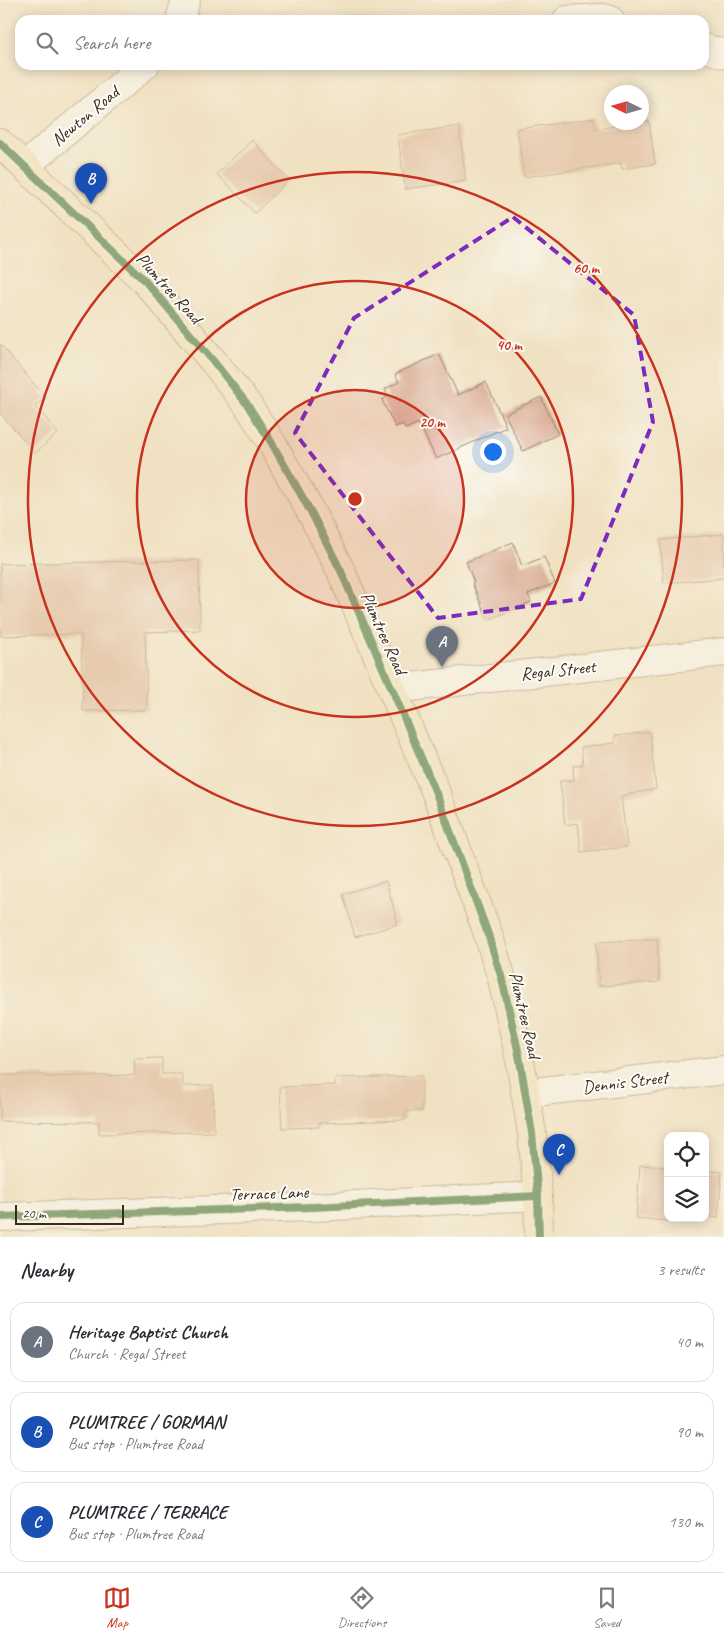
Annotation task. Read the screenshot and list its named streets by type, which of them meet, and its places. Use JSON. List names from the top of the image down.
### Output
{
  "streets": {
    "street": [
      "Newton Road",
      "Plumtree Road",
      "Regal Street",
      "Dennis Street",
      "Terrace Lane"
    ]
  },
  "crossings": [
    ["Newton Road", "Plumtree Road"],
    ["Plumtree Road", "Regal Street"],
    ["Plumtree Road", "Dennis Street"],
    ["Plumtree Road", "Terrace Lane"]
  ],
  "scale_bar": "20 m",
  "north": "left",
  "page": {
    "search": "Search here",
    "pins": ["B", "A", "C"],
    "scale": "20 m",
    "heading": ["Nearby", "3 results"],
    "list": [
      {
        "mark": "A",
        "name": "Heritage Baptist Church",
        "note": "Church · Regal Street",
        "value": "40 m"
      },
      {
        "mark": "B",
        "name": "PLUMTREE / GORMAN",
        "note": "Bus stop · Plumtree Road",
        "value": "90 m"
      },
      {
        "mark": "C",
        "name": "PLUMTREE / TERRACE",
        "note": "Bus stop · Plumtree Road",
        "value": "130 m"
      }
    ],
    "nav": ["Map", "Directions", "Saved"]
  },
  "rings": ["60 m", "40 m", "20 m"]
}
